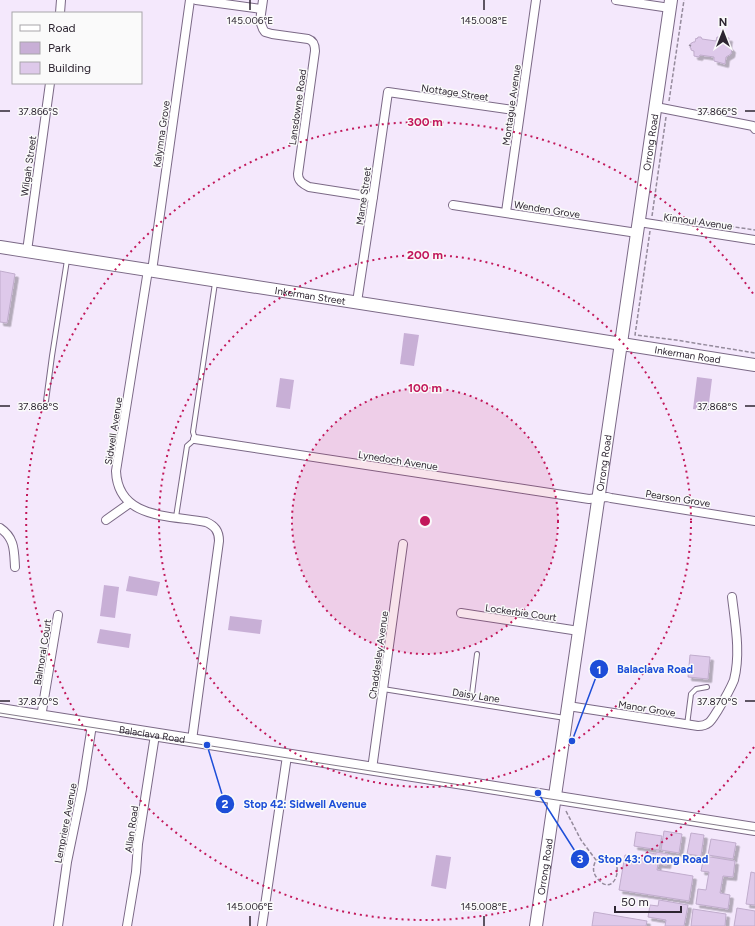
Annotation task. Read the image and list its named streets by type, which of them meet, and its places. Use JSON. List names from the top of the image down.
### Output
{
  "streets": {
    "street": [
      "Nottage Street",
      "Montague Avenue",
      "Lansdowne Road",
      "Kalymna Grove",
      "Orrong Road",
      "Wilgah Street",
      "Marne Street",
      "Wenden Grove",
      "Kinnoul Avenue",
      "Inkerman Street",
      "Inkerman Road",
      "Sidwell Avenue",
      "Lynedoch Avenue",
      "Pearson Grove",
      "Lockerbie Court",
      "Balmoral Court",
      "Chaddesley Avenue",
      "Manor Grove",
      "Balaclava Road",
      "Lempriere Avenue",
      "Allan Road"
    ],
    "lane": ["Daisy Lane"]
  },
  "crossings": [
    ["Nottage Street", "Montague Avenue"],
    ["Nottage Street", "Marne Street"],
    ["Montague Avenue", "Wenden Grove"],
    ["Lansdowne Road", "Marne Street"],
    ["Kalymna Grove", "Inkerman Street"],
    ["Kalymna Grove", "Sidwell Avenue"],
    ["Orrong Road", "Wenden Grove"],
    ["Orrong Road", "Kinnoul Avenue"],
    ["Orrong Road", "Inkerman Street"],
    ["Orrong Road", "Inkerman Road"],
    ["Orrong Road", "Lynedoch Avenue"],
    ["Orrong Road", "Pearson Grove"],
    ["Orrong Road", "Lockerbie Court"],
    ["Orrong Road", "Daisy Lane"],
    ["Orrong Road", "Manor Grove"],
    ["Orrong Road", "Balaclava Road"],
    ["Wilgah Street", "Inkerman Street"],
    ["Marne Street", "Inkerman Street"],
    ["Wenden Grove", "Kinnoul Avenue"],
    ["Inkerman Street", "Inkerman Road"],
    ["Inkerman Street", "Sidwell Avenue"],
    ["Sidwell Avenue", "Balaclava Road"],
    ["Lynedoch Avenue", "Pearson Grove"],
    ["Balmoral Court", "Balaclava Road"],
    ["Chaddesley Avenue", "Daisy Lane"],
    ["Chaddesley Avenue", "Balaclava Road"],
    ["Balaclava Road", "Lempriere Avenue"],
    ["Balaclava Road", "Allan Road"]
  ],
  "places": ["Balaclava Road", "Stop 42: Sidwell Avenue", "Stop 43: Orrong Road"],
  "legend": ["Road", "Park", "Building"],
  "scale_bar": "50 m",
  "north": "top",
  "coordinates": [
    "145.006°E",
    "145.008°E",
    "37.866°S",
    "37.868°S",
    "37.870°S"
  ],
  "rings": ["300 m", "200 m", "100 m"]
}
